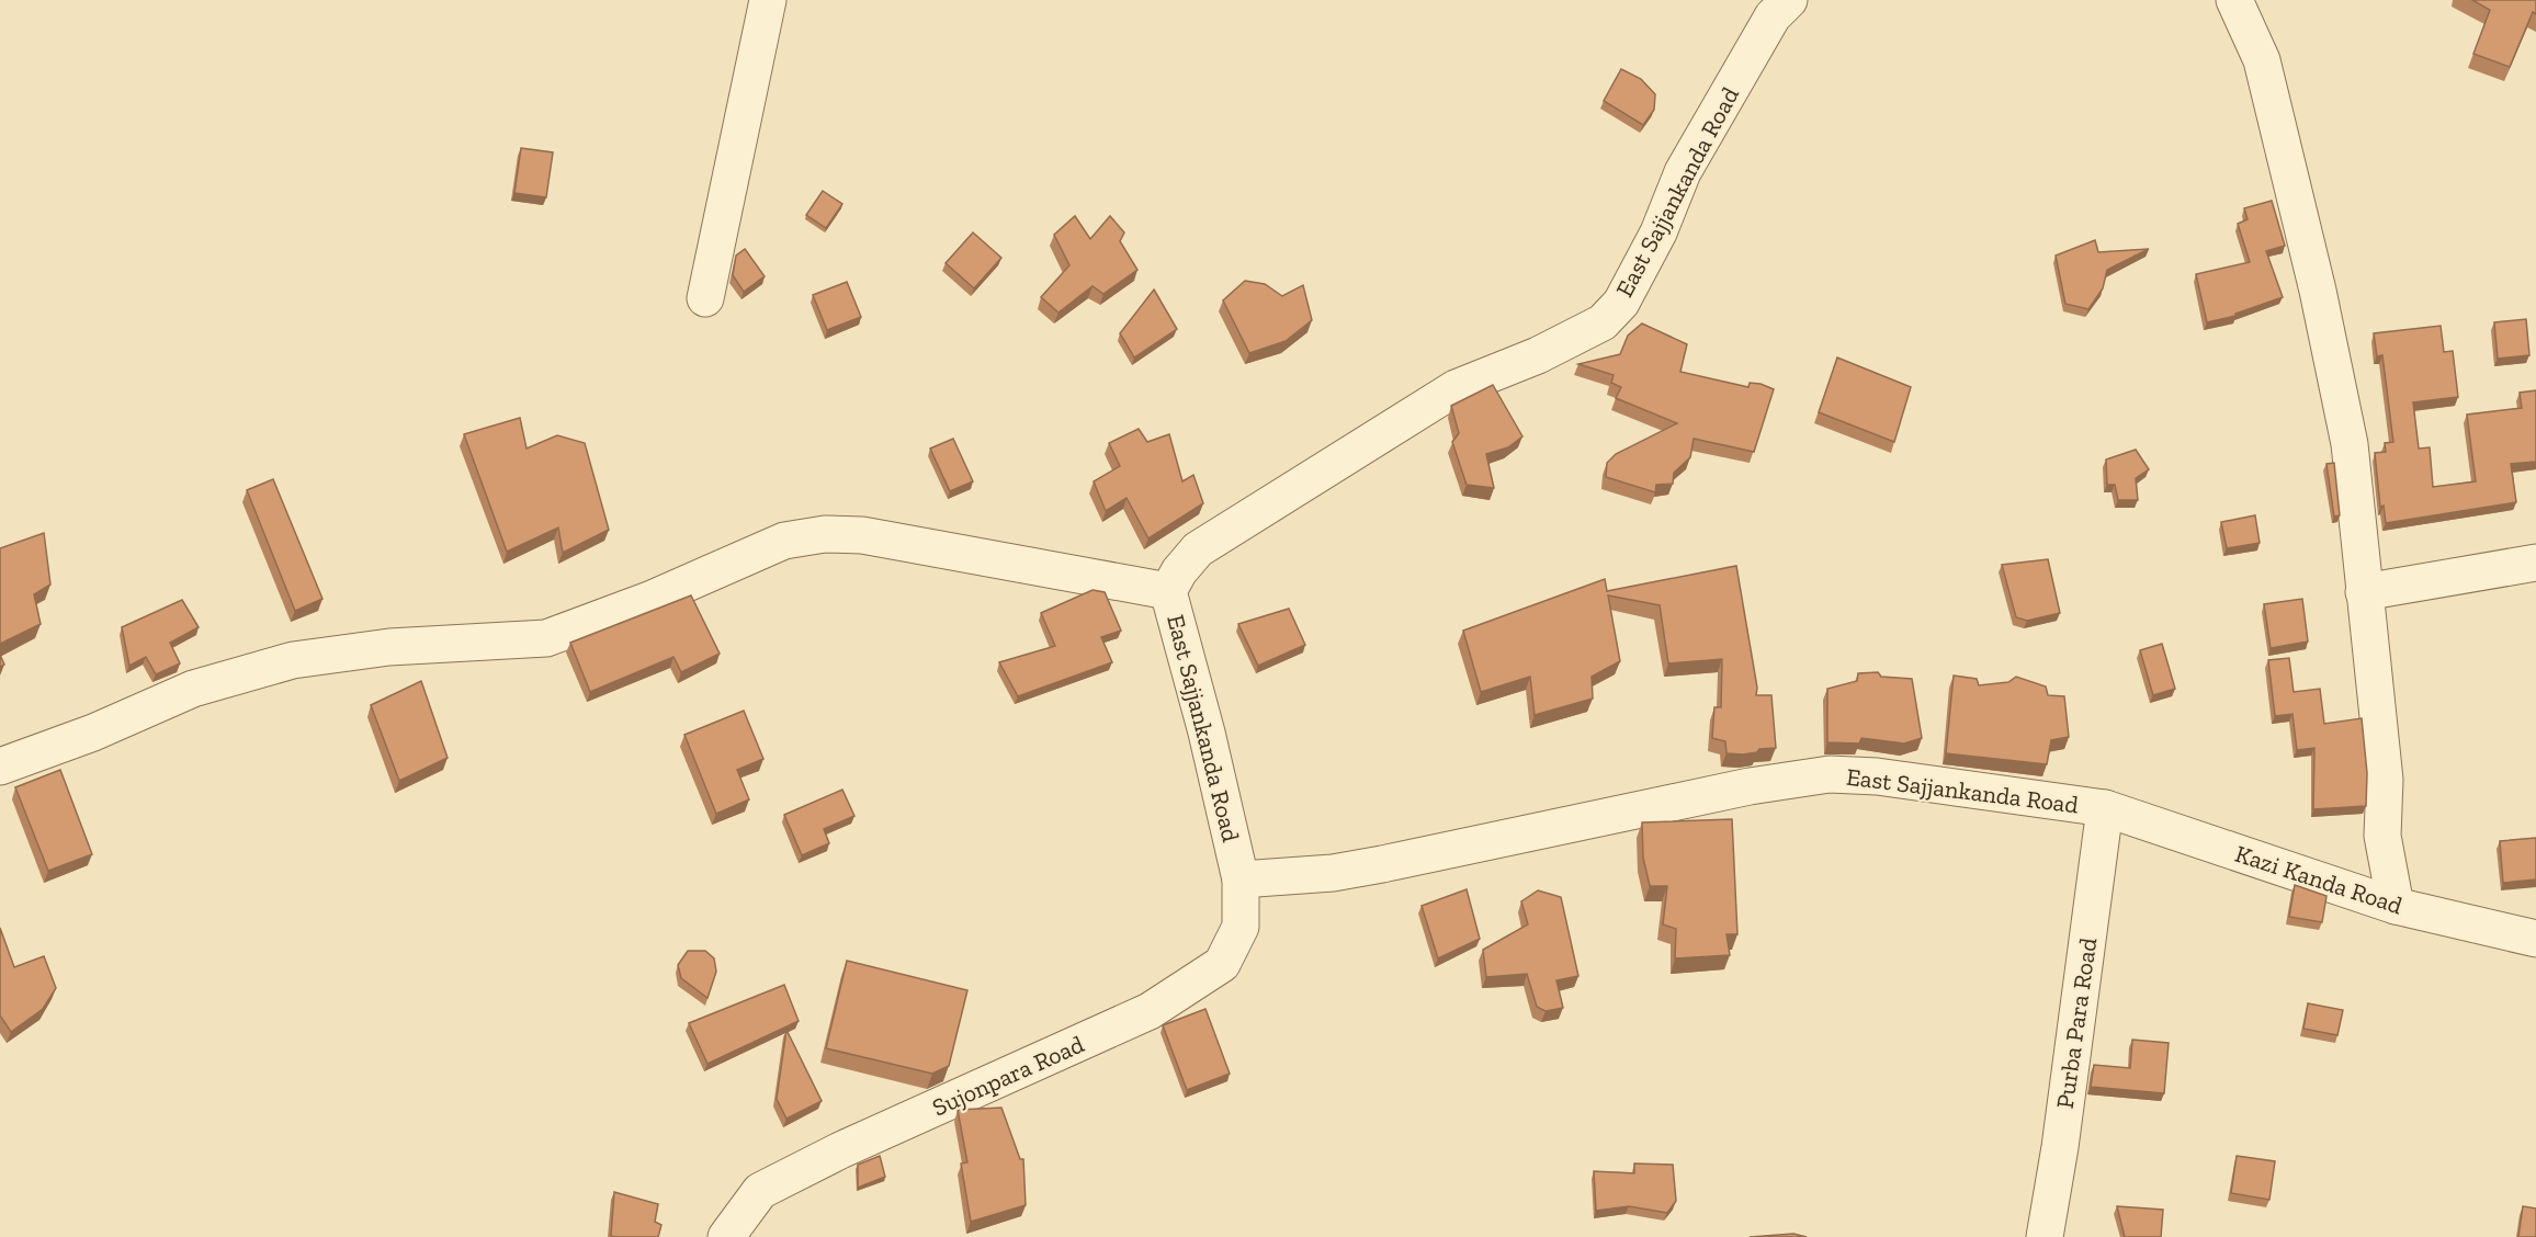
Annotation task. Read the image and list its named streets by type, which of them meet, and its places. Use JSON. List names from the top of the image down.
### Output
{
  "streets": {
    "street": [
      "East Sajjankanda Road",
      "Kazi Kanda Road",
      "Purba Para Road",
      "Sujonpara Road"
    ]
  },
  "crossings": [
    ["East Sajjankanda Road", "Kazi Kanda Road"],
    ["East Sajjankanda Road", "Purba Para Road"],
    ["East Sajjankanda Road", "Sujonpara Road"],
    ["Kazi Kanda Road", "Purba Para Road"]
  ]
}
